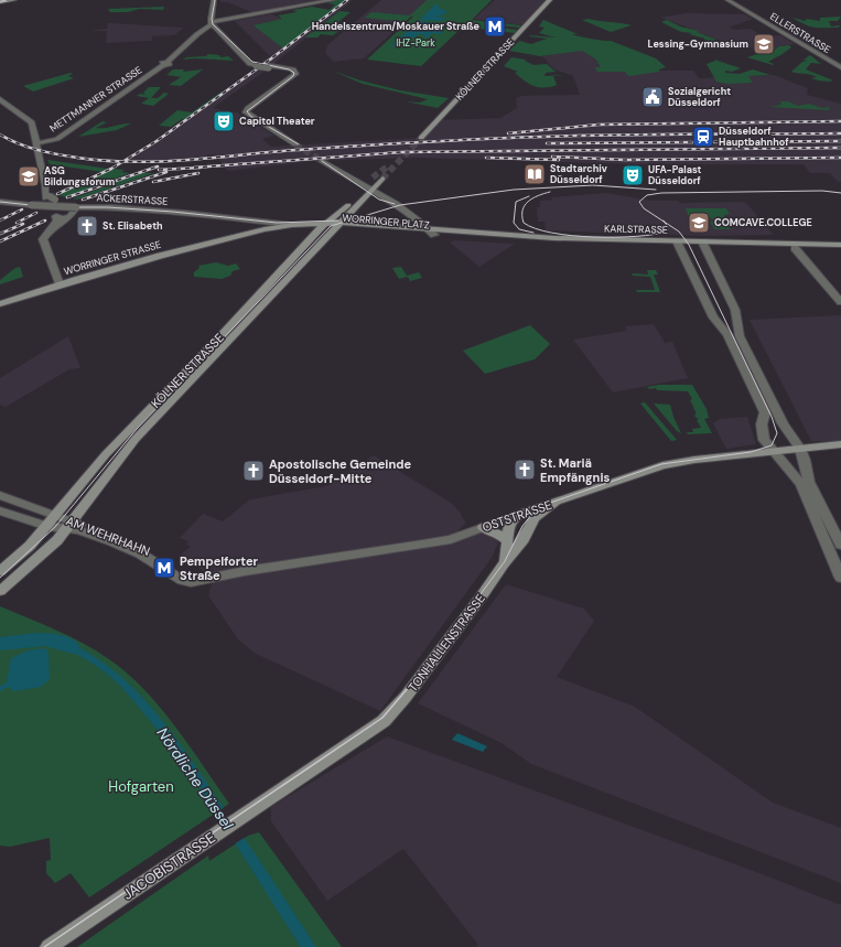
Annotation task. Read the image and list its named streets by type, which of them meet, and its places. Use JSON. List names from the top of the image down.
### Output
{
  "streets": {
    "main road": [
      "KÖLNER STRASSE",
      "WORRINGER PLATZ",
      "KARLSTRASSE",
      "WORRINGER STRASSE",
      "OSTSTRASSE",
      "TONHALLENSTRASSE",
      "JACOBISTRASSE"
    ],
    "street": [
      "ELLERSTRASSE",
      "METTMANNER STRASSE",
      "ACKERSTRASSE",
      "AM WEHRHAHN"
    ]
  },
  "crossings": [
    ["KÖLNER STRASSE", "WORRINGER PLATZ"],
    ["KÖLNER STRASSE", "WORRINGER STRASSE"],
    ["KÖLNER STRASSE", "AM WEHRHAHN"],
    ["ACKERSTRASSE", "WORRINGER STRASSE"],
    ["WORRINGER PLATZ", "KARLSTRASSE"],
    ["WORRINGER PLATZ", "WORRINGER STRASSE"],
    ["OSTSTRASSE", "AM WEHRHAHN"],
    ["OSTSTRASSE", "TONHALLENSTRASSE"],
    ["TONHALLENSTRASSE", "JACOBISTRASSE"]
  ],
  "water": ["Nördliche Düssel"],
  "parks": ["IHZ-Park", "Hofgarten"],
  "places": {
    "metro station": ["Handelszentrum/Moskauer Straße", "Pempelforter Straße"],
    "school or university": ["Lessing-Gymnasium", "ASG Bildungsforum", "COMCAVE.COLLEGE"],
    "public building": ["Sozialgericht Düsseldorf"],
    "theatre": ["Capitol Theater", "UFA-Palast Düsseldorf"],
    "station": ["Düsseldorf Hauptbahnhof"],
    "library": ["Stadtarchiv Düsseldorf"],
    "church": ["St. Elisabeth", "St. Mariä Empfängnis", "Apostolische Gemeinde Düsseldorf-Mitte"]
  }
}
